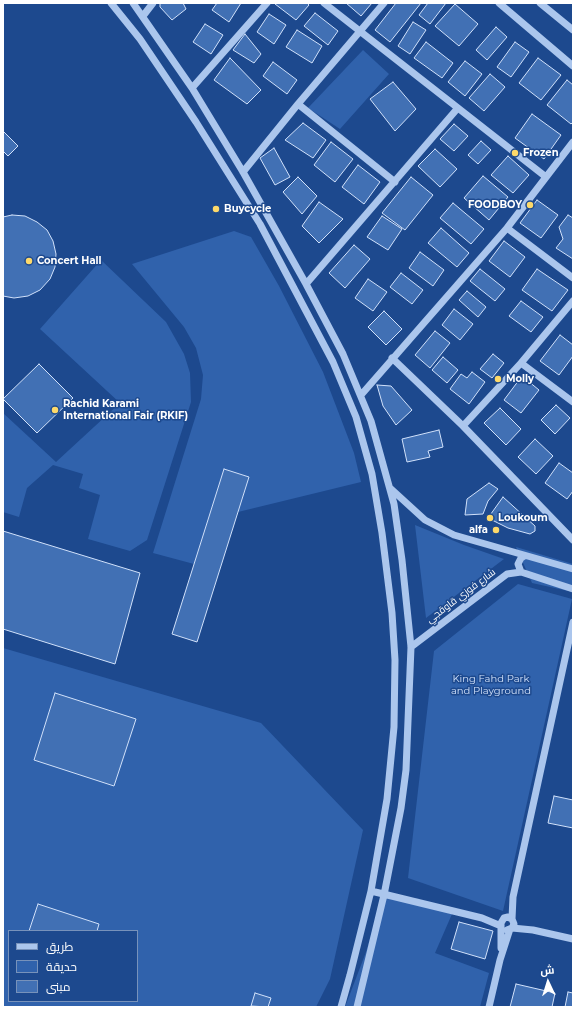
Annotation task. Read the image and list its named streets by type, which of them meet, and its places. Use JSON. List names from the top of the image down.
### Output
{
  "streets": {
    "street": ["شارع فوزي قاوقجي"]
  },
  "parks": ["King Fahd Park and Playground"],
  "places": [
    "Frozen",
    "FOODBOY",
    "Buycycle",
    "Concert Hall",
    "Molly",
    "Rachid Karami International Fair (RKIF)",
    "Loukoum",
    "alfa"
  ],
  "legend": ["طريق", "حديقة", "مبنى"],
  "north": "top"
}
